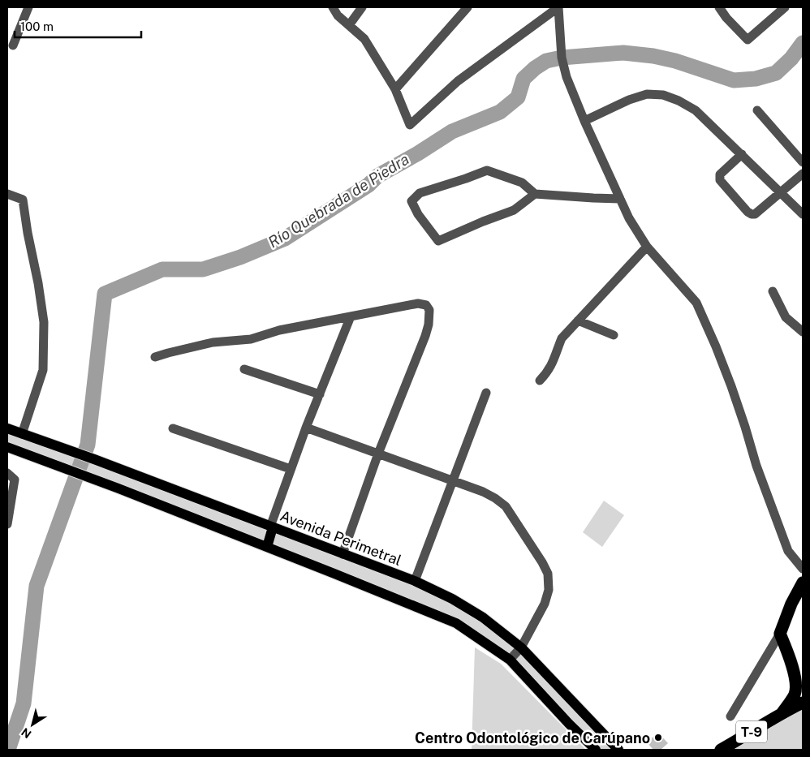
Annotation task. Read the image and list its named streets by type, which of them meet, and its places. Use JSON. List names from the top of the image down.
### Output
{
  "streets": {
    "highway": ["T-9"],
    "main road": ["Avenida Perimetral"]
  },
  "water": ["Río Quebrada de Piedra"],
  "places": ["Centro Odontológico de Carúpano"],
  "scale_bar": "100 m",
  "north": "bottom left"
}
